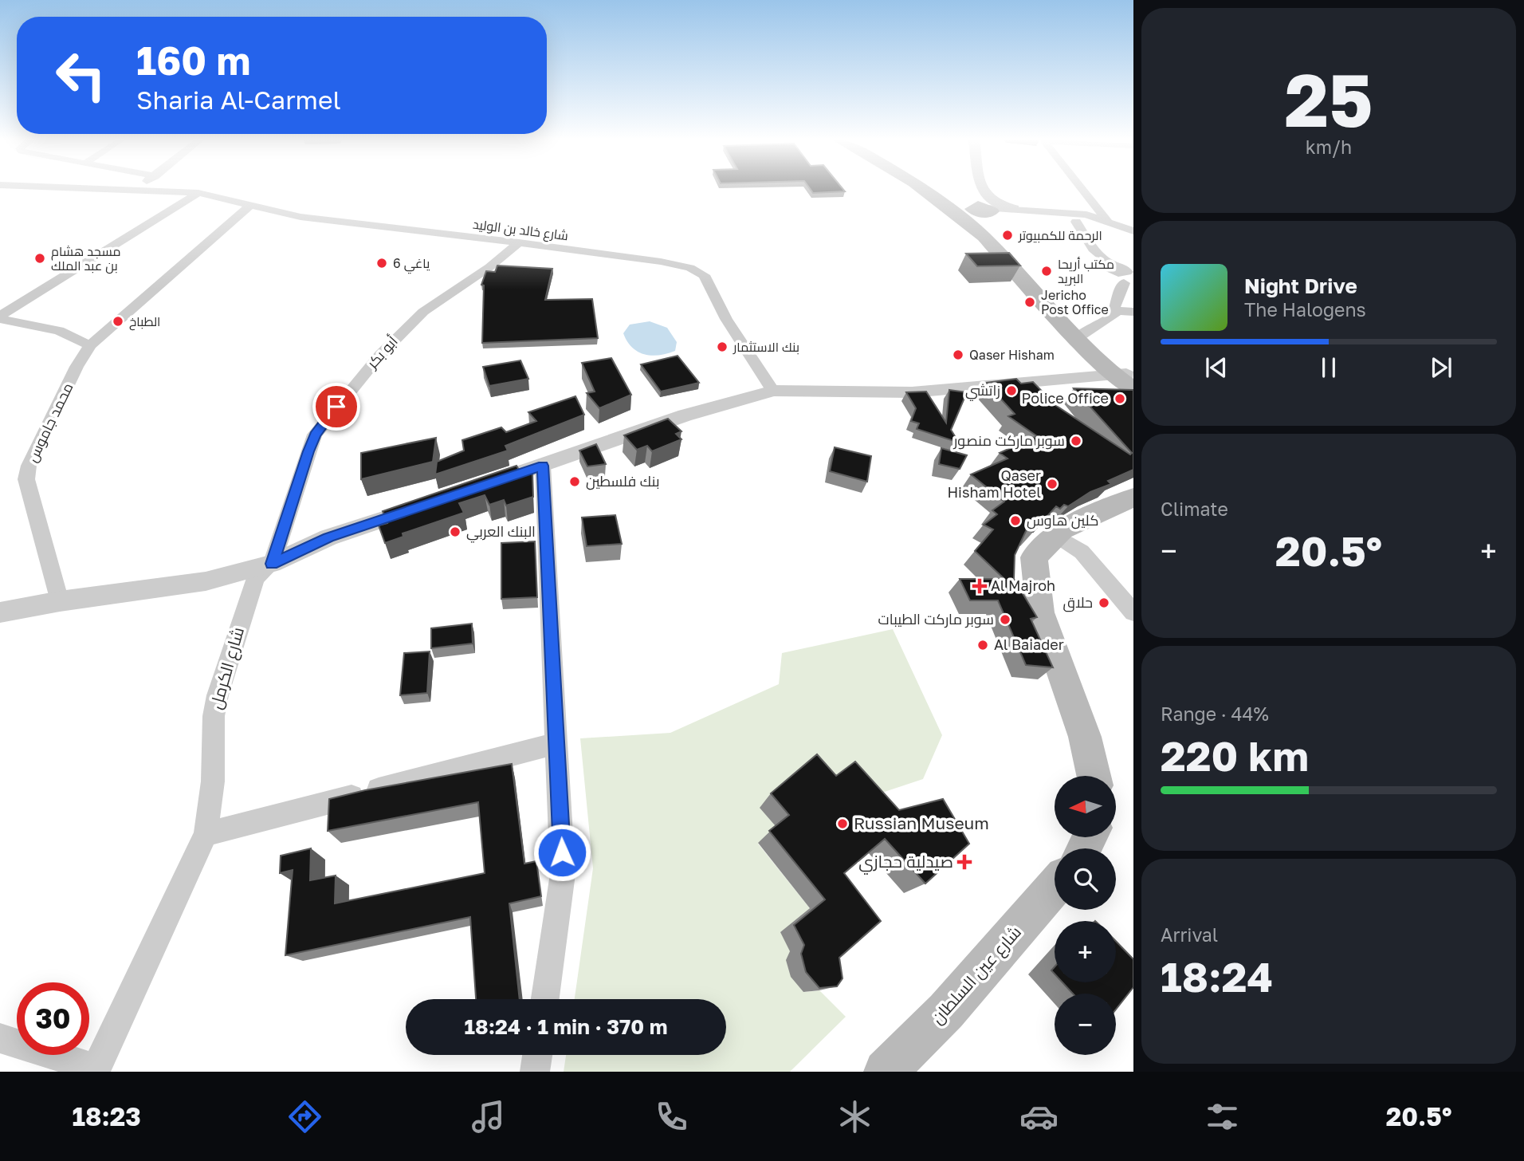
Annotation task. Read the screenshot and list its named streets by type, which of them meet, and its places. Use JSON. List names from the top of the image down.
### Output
{
  "streets": {
    "main road": ["شارع عين السلطان"],
    "street": [
      "شارع خالد بن الوليد",
      "أبو بكر",
      "محمد جاموس",
      "شارع الكرمل"
    ]
  },
  "crossings": [
    ["شارع خالد بن الوليد", "أبو بكر"],
    ["شارع خالد بن الوليد", "محمد جاموس"],
    ["أبو بكر", "شارع الكرمل"]
  ],
  "places": {
    "other": [
      "الرحمة للكمبيوتر",
      "مسجد هشام بن عبد الملك",
      "ياغي 6",
      "مكتب أريحا البريد",
      "Jericho Post Office",
      "الطباخ",
      "بنك الاستثمار",
      "Qaser Hisham",
      "زاتشي",
      "Police Office",
      "سوبر ماركت منصور",
      "بنك فلسطين",
      "Qaser Hisham Hotel",
      "كلين هاوس",
      "البنك العربي",
      "حلاق",
      "سوبر ماركت الطيبات",
      "Al Baiader",
      "Russian Museum"
    ],
    "health": ["Al Majroh", "صيدلية حجازي"]
  },
  "north": "left",
  "page": {
    "tile": [
      ["25", "km/h"],
      "Climate",
      ["Range · 44%", "220 km"],
      ["Arrival", "18:24"]
    ],
    "turn": ["160 m", "Sharia Al-Carmel"],
    "song": ["Night Drive", "The Halogens"],
    "heat": ["−", "20.5°", "+"],
    "map_buttons": ["+", "−"],
    "limit": "30",
    "trip": "18:24 · 1 min · 370 m",
    "tabs": ["18:23", "20.5°"]
  }
}
